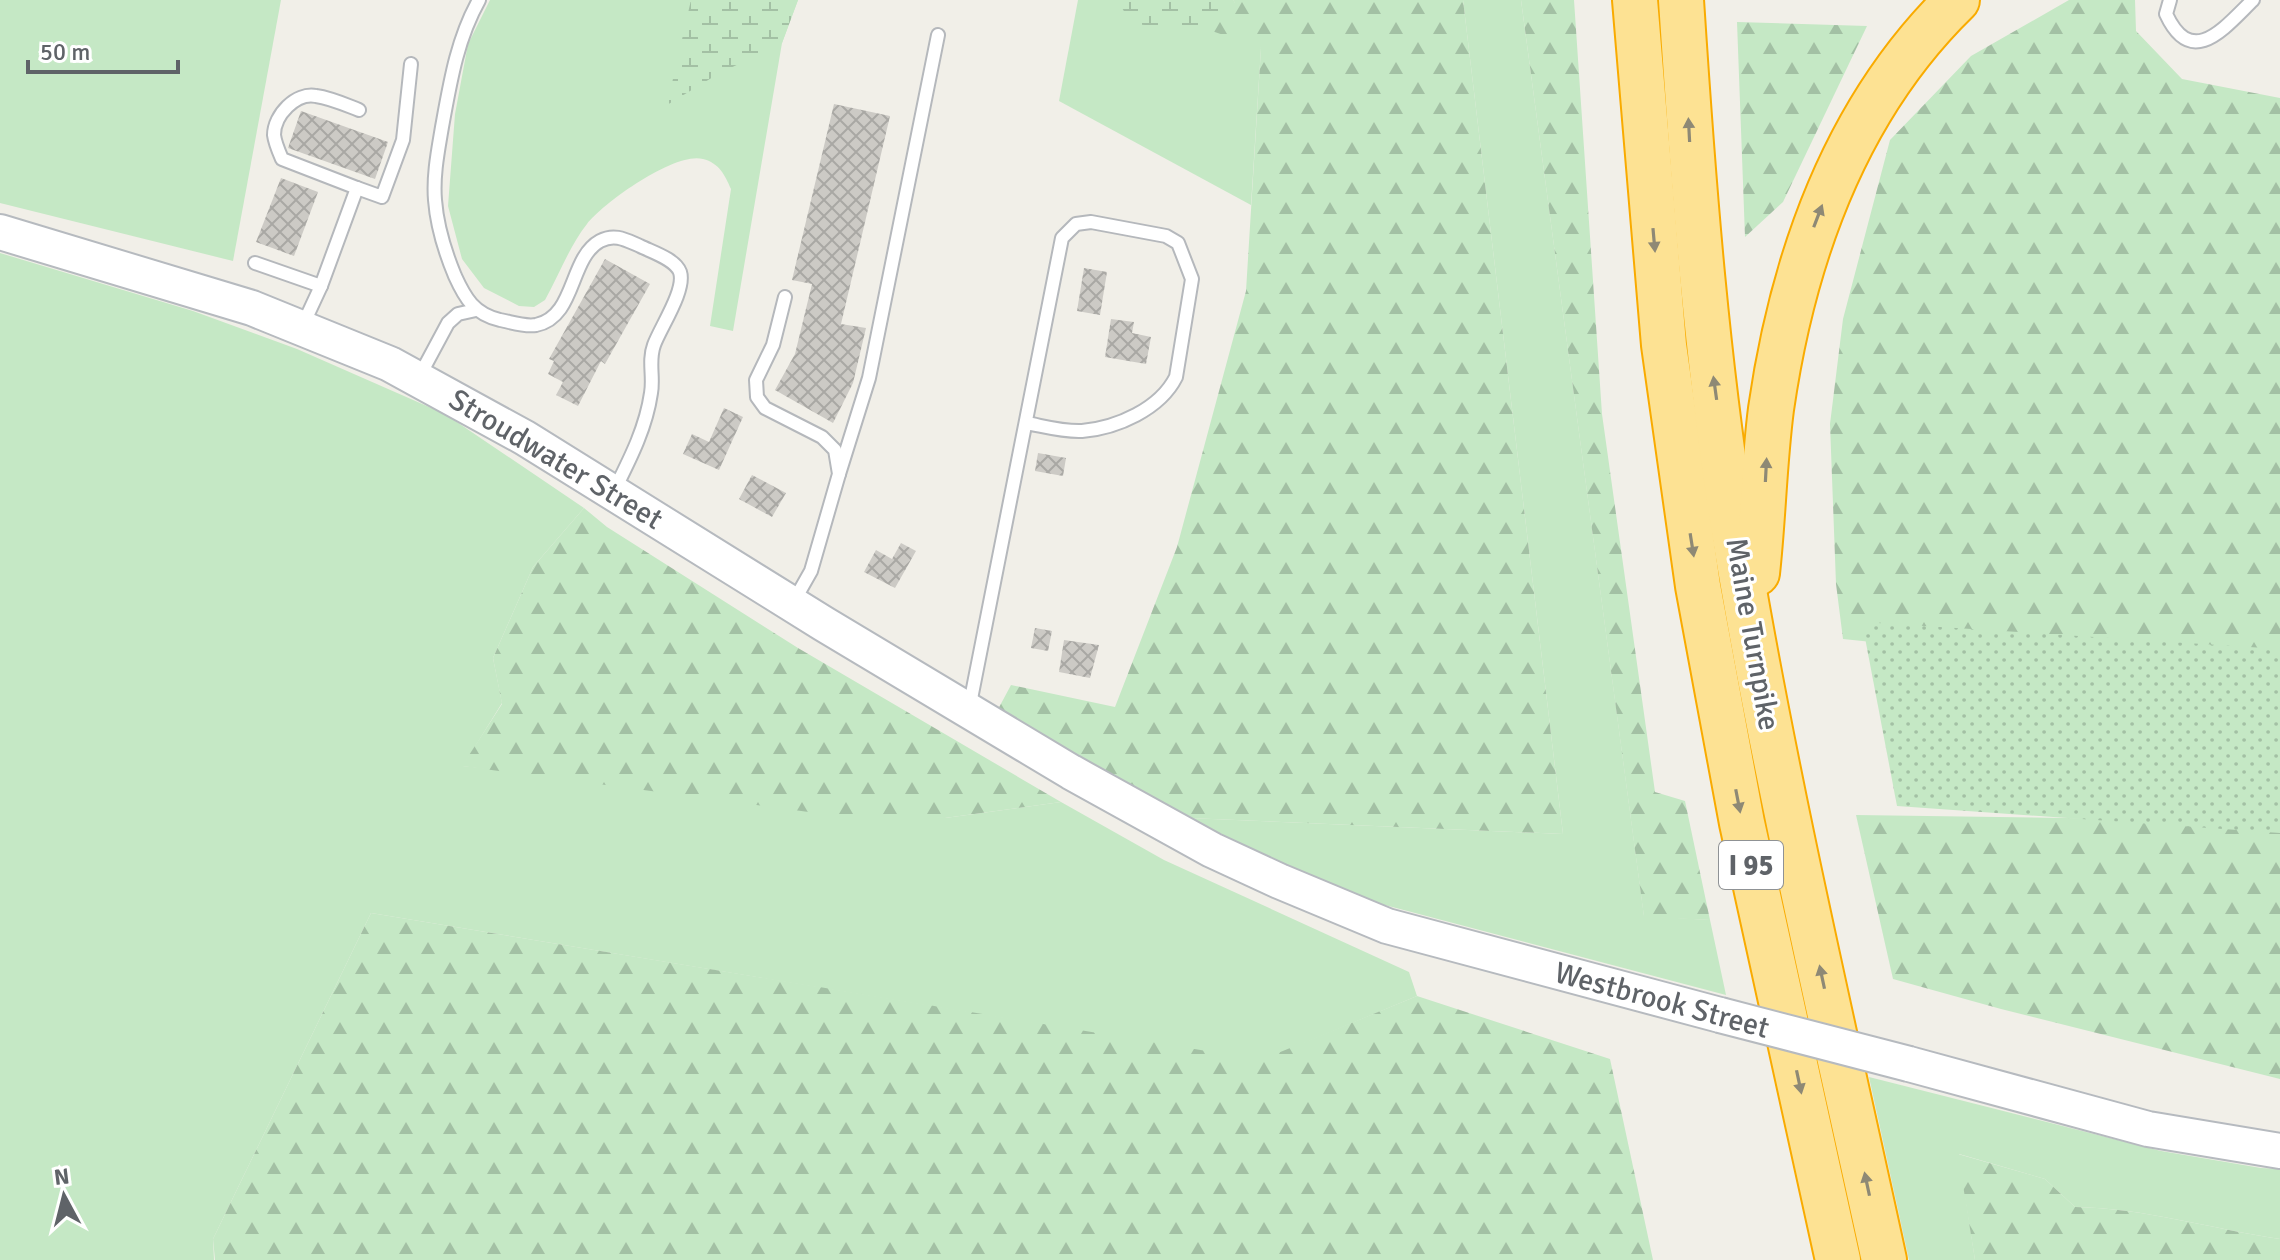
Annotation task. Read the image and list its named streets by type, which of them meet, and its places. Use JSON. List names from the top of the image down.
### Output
{
  "streets": {
    "highway": ["Maine Turnpike", "I 95"],
    "main road": ["Stroudwater Street", "Westbrook Street"]
  },
  "crossings": [
    ["Stroudwater Street", "Westbrook Street"]
  ],
  "scale_bar": "50 m",
  "north": "top"
}
